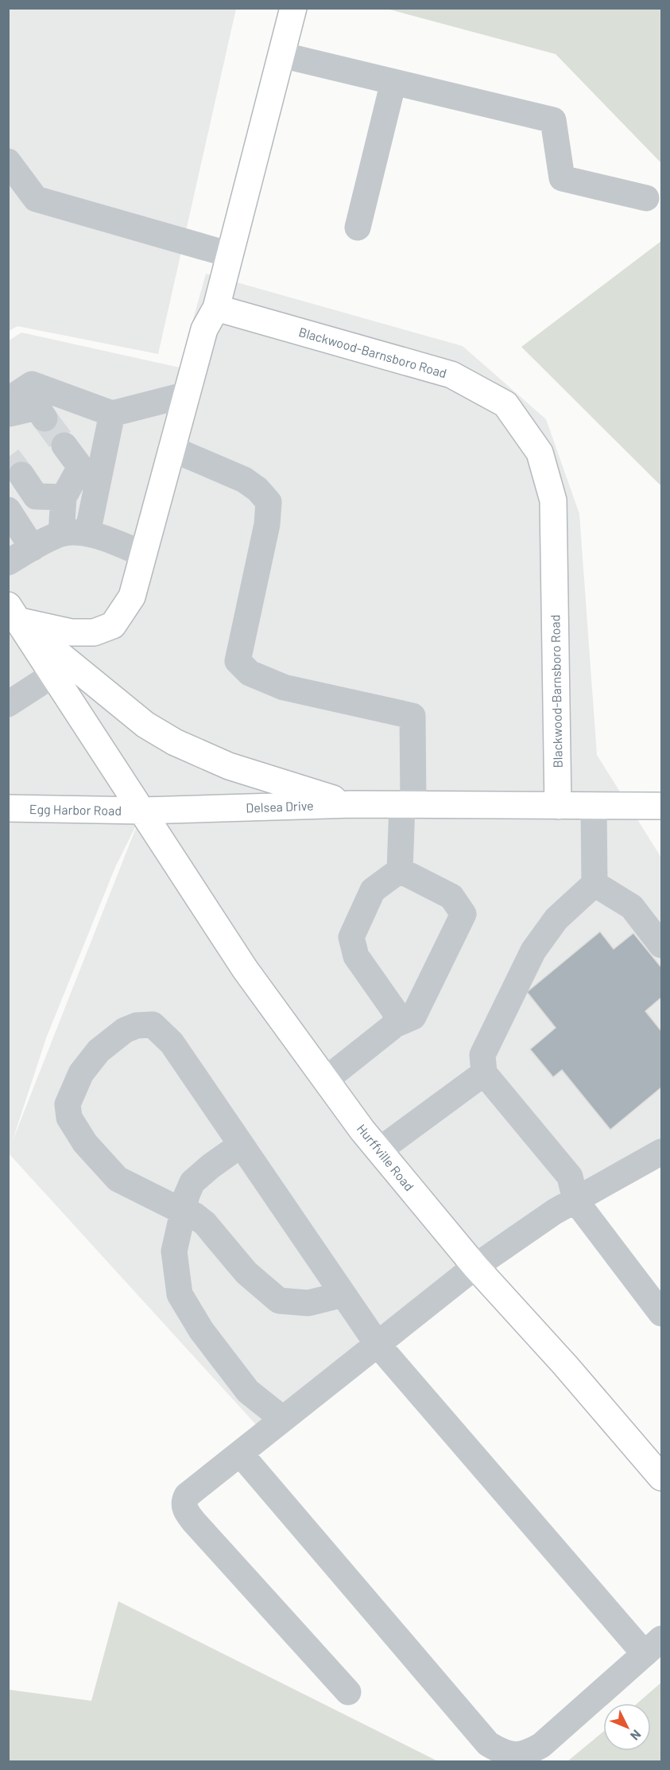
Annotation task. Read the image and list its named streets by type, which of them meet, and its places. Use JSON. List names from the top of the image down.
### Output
{
  "streets": {
    "main road": [
      "Blackwood-Barnsboro Road",
      "Delsea Drive",
      "Egg Harbor Road",
      "Hurffville Road"
    ]
  },
  "crossings": [
    ["Blackwood-Barnsboro Road", "Delsea Drive"],
    ["Delsea Drive", "Egg Harbor Road"],
    ["Delsea Drive", "Hurffville Road"],
    ["Egg Harbor Road", "Hurffville Road"]
  ],
  "north": "bottom right"
}
